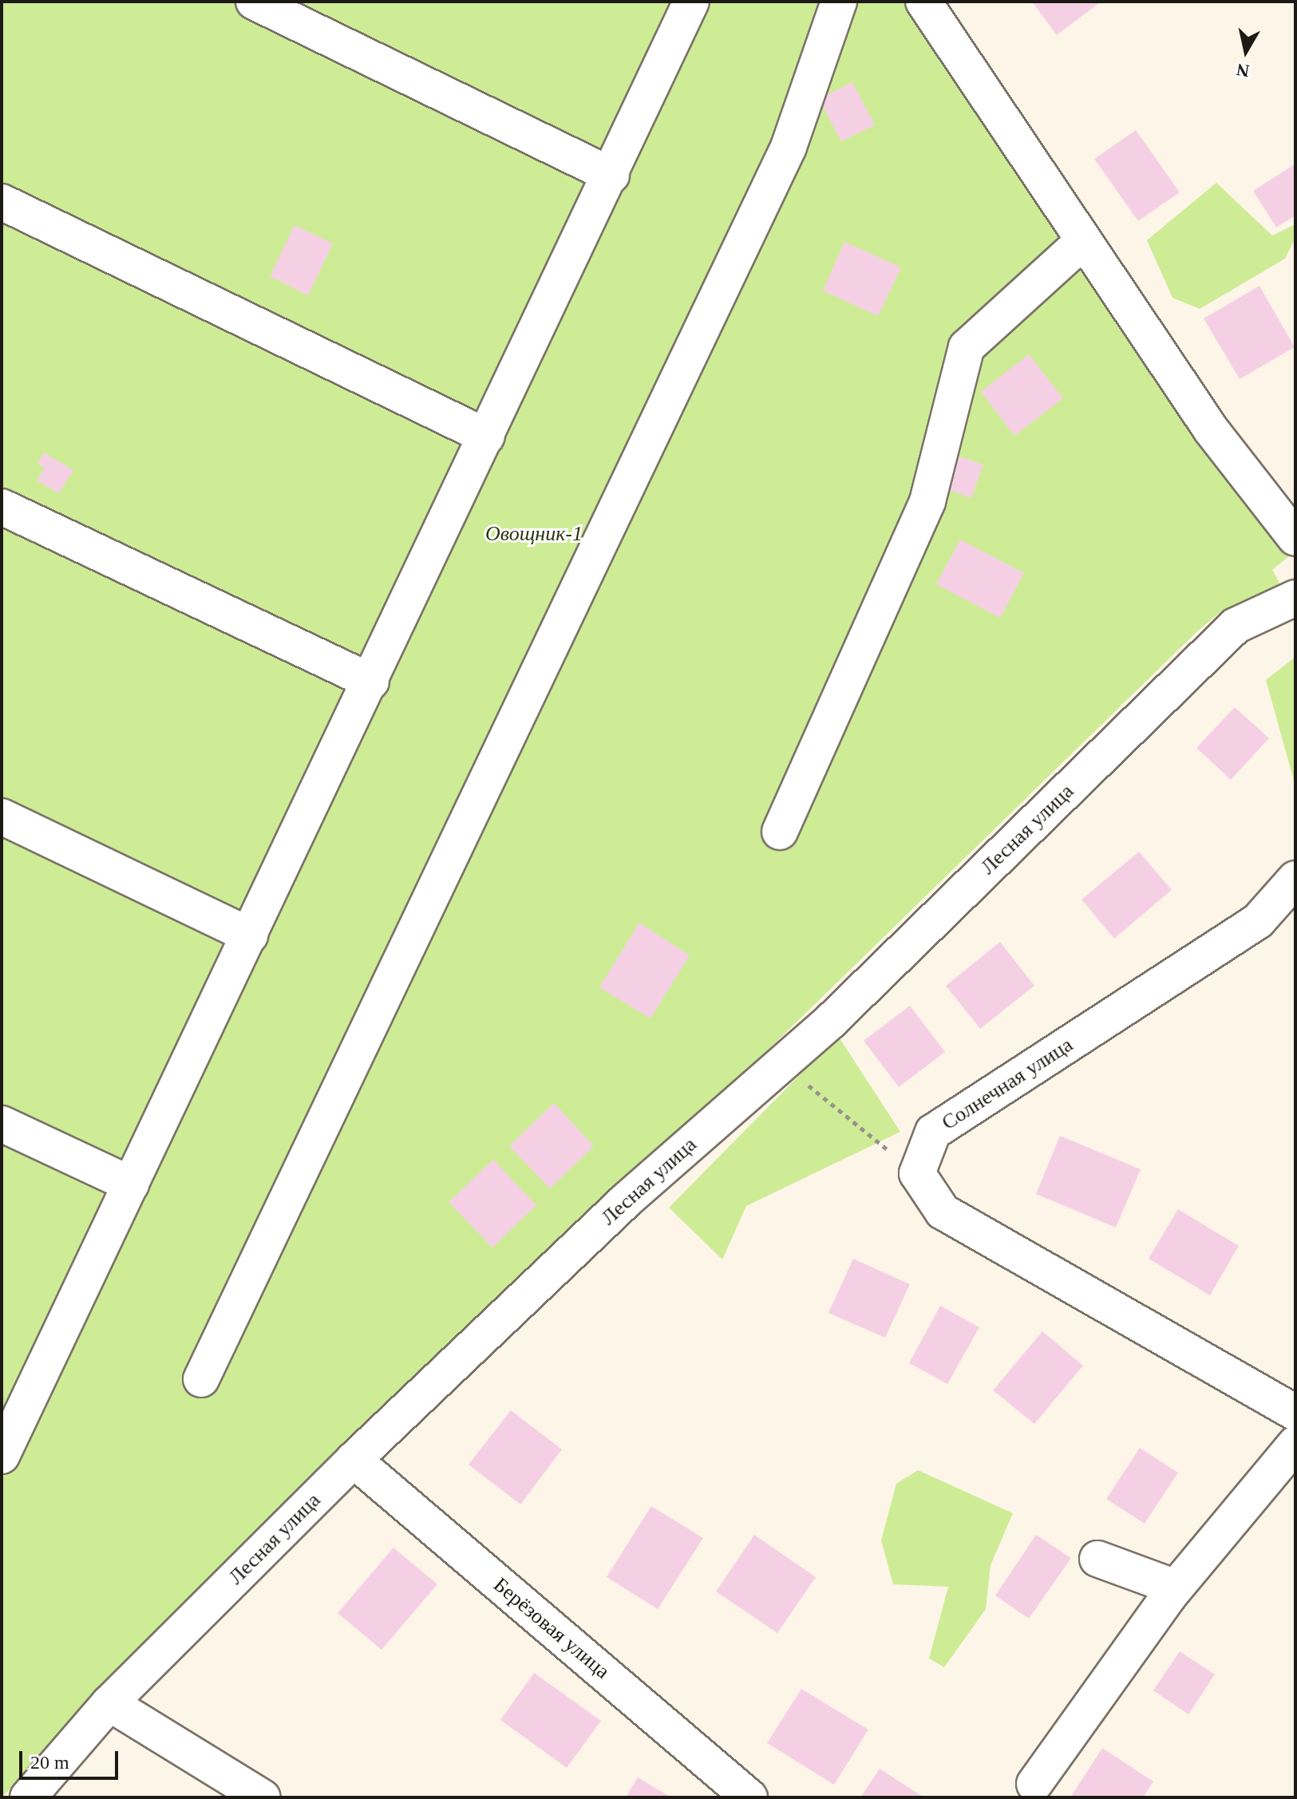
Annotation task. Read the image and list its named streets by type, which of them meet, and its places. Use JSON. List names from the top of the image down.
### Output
{
  "streets": {
    "street": ["Лесная улица", "Солнечная улица", "Берёзовая улица"]
  },
  "crossings": [
    ["Лесная улица", "Берёзовая улица"]
  ],
  "parks": ["Овощник-1"],
  "scale_bar": "20 m",
  "north": "bottom"
}
